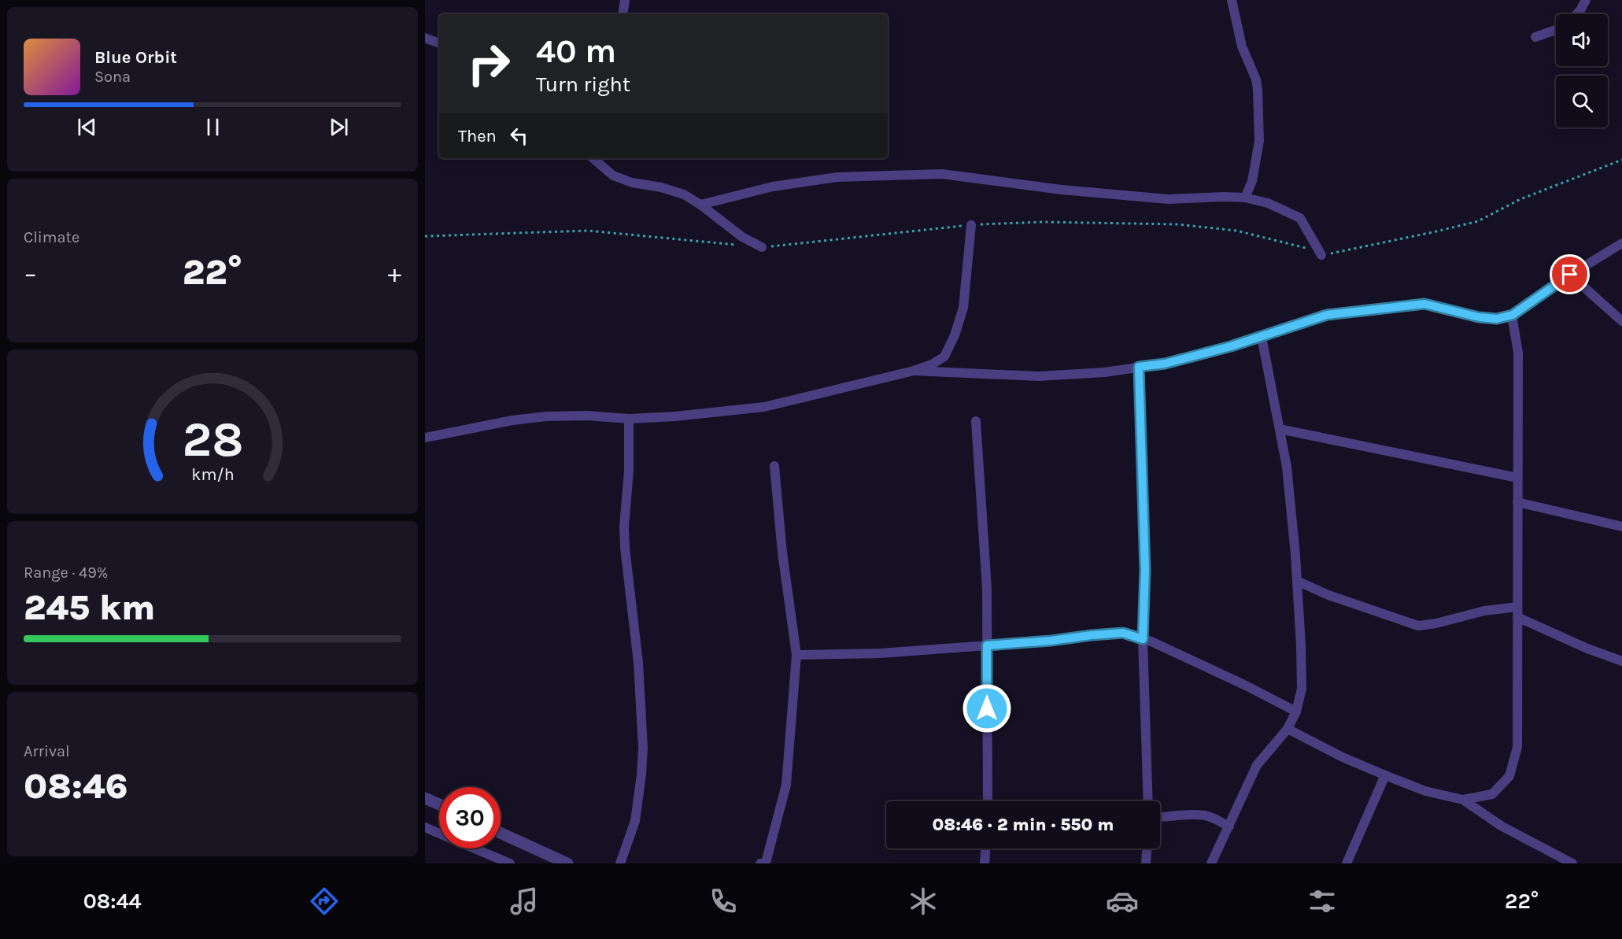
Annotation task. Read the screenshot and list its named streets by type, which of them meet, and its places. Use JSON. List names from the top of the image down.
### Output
{
  "page": {
    "turn": ["40 m", "Turn right"],
    "song": ["Blue Orbit", "Sona"],
    "then": "Then",
    "tile": [
      "Climate",
      ["Range · 49%", "245 km"],
      ["Arrival", "08:46"]
    ],
    "heat": ["−", "22°", "+"],
    "limit": "30",
    "trip": "08:46 · 2 min · 550 m",
    "tabs": ["08:44", "22°"],
    "gauge": ["28", "km/h"]
  }
}
